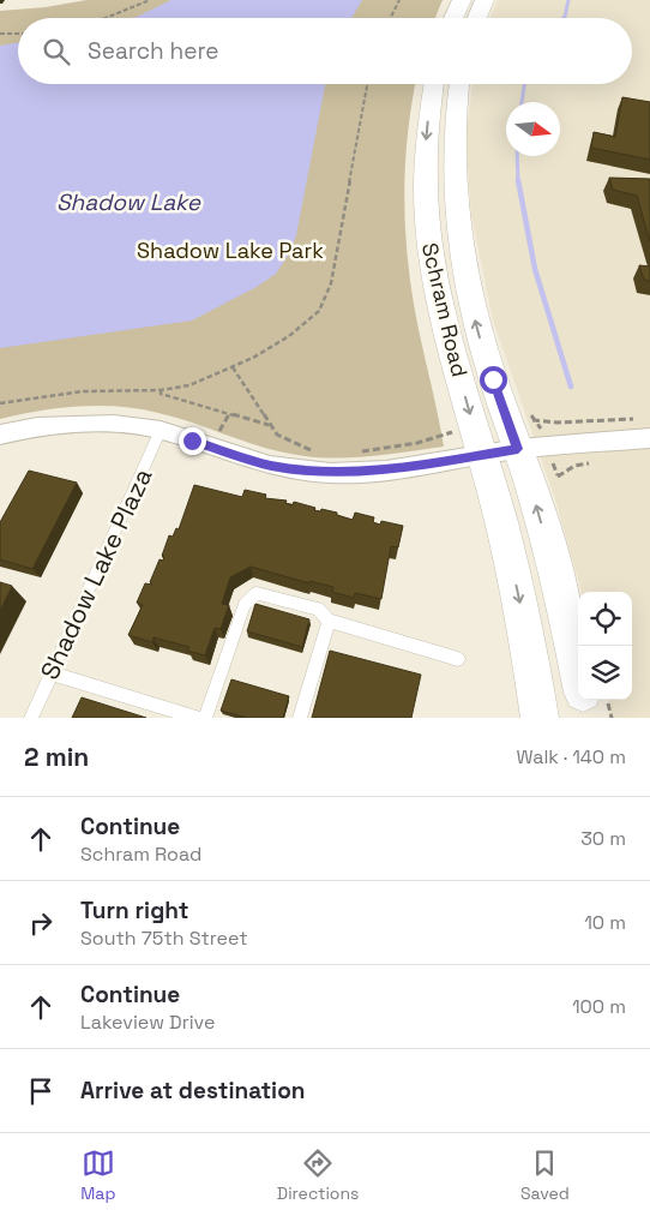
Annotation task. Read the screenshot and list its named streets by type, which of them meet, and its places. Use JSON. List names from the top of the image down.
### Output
{
  "streets": {
    "main road": ["Schram Road"],
    "lane": ["Shadow Lake Plaza"]
  },
  "water": ["Shadow Lake"],
  "parks": ["Shadow Lake Park"],
  "north": "right",
  "page": {
    "search": "Search here",
    "heading": ["2 min", "Walk · 140 m"],
    "list": [
      ["Continue", "Schram Road", "30 m"],
      ["Turn right", "South 75th Street", "10 m"],
      ["Continue", "Lakeview Drive", "100 m"],
      "Arrive at destination"
    ],
    "nav": ["Map", "Directions", "Saved"]
  }
}
